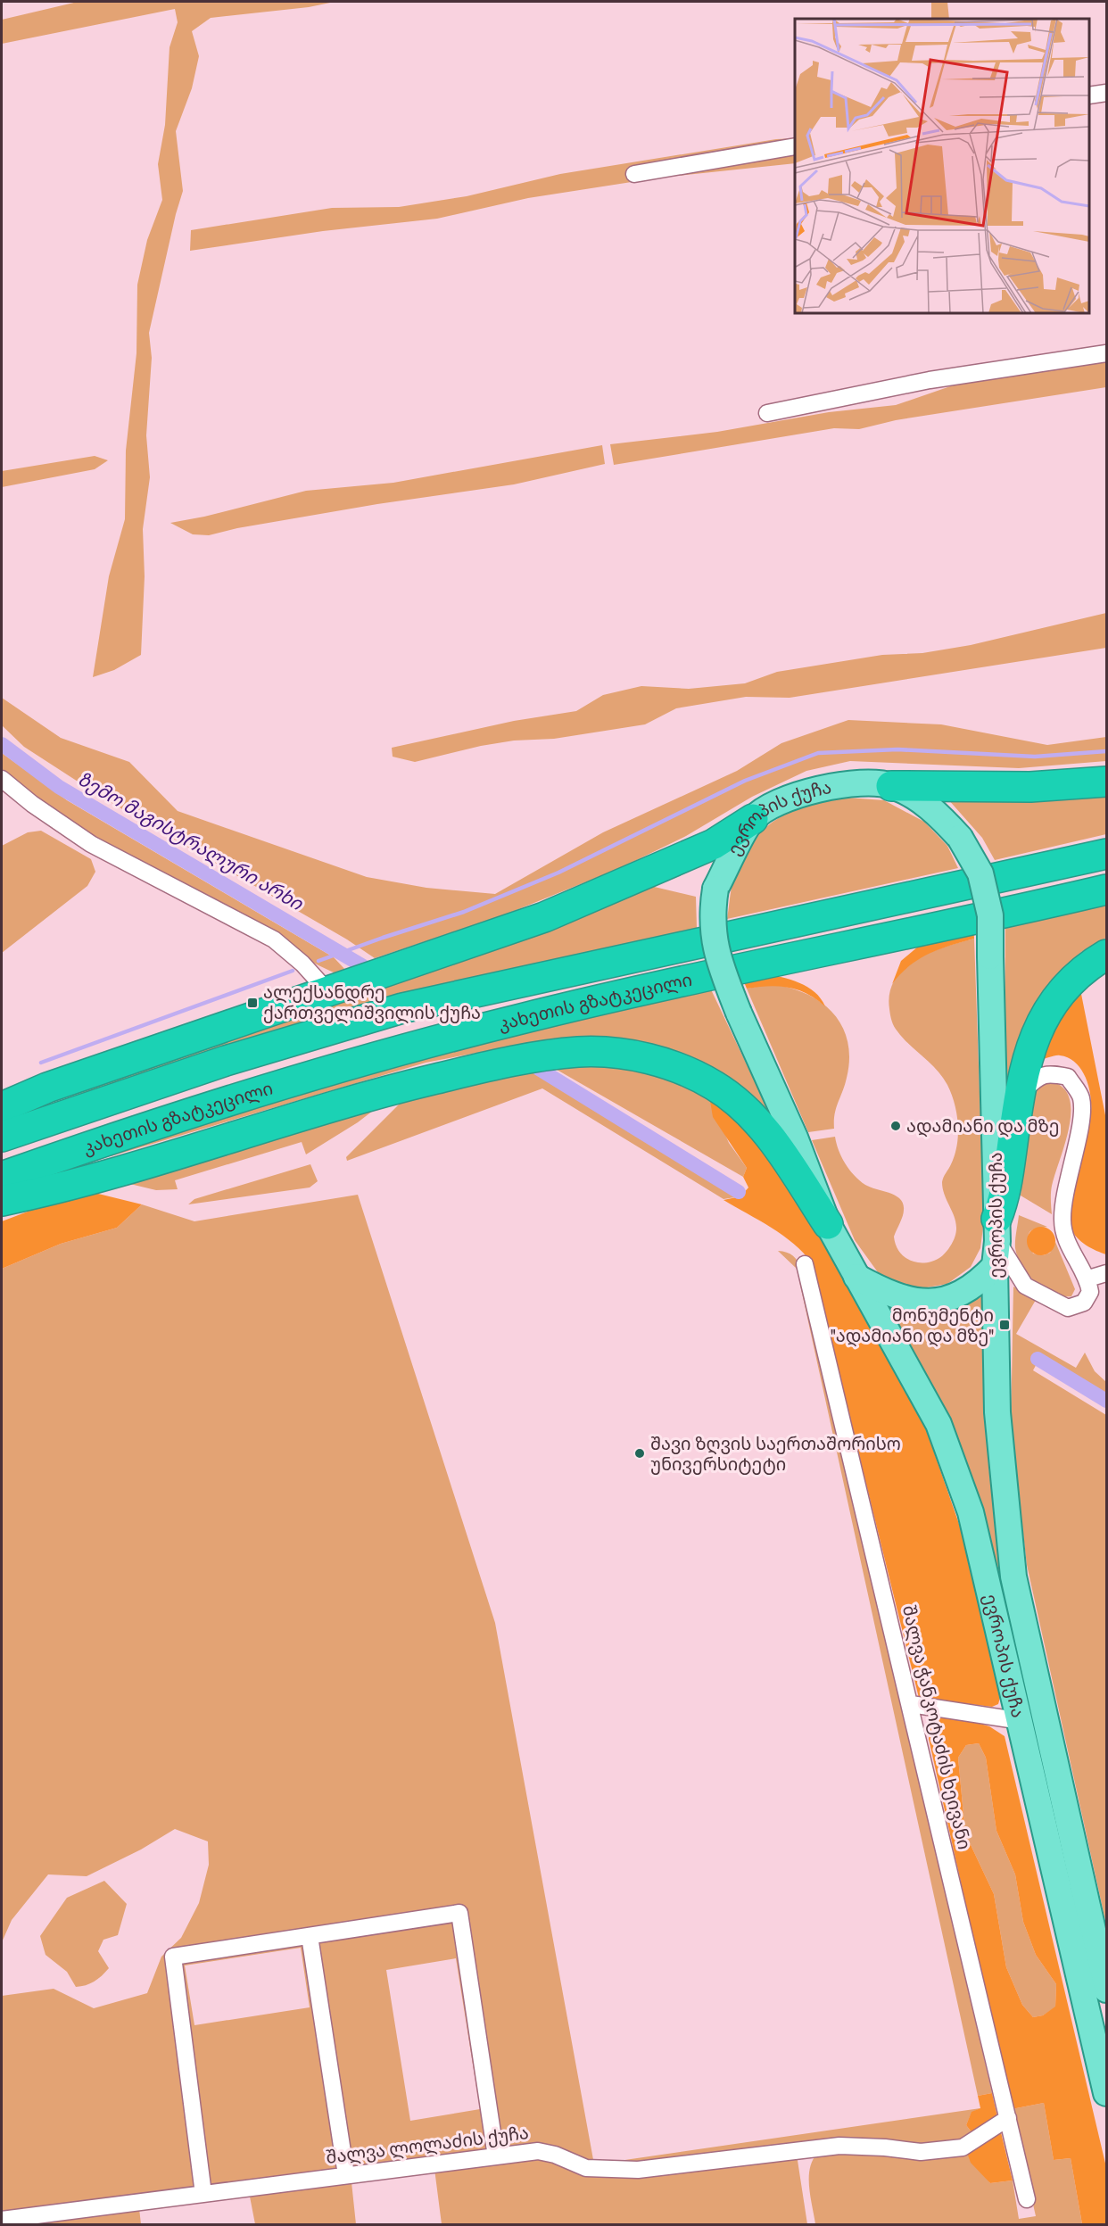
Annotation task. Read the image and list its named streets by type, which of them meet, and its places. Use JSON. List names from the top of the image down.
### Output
{
  "streets": {
    "highway": ["კახეთის გზატკეცილი"],
    "main road": ["ევროპის ქუჩა"],
    "street": ["შალვა ჭანკოტაძის ხეივანი", "შალვა ლოლაძის ქუჩა"]
  },
  "crossings": [
    ["შალვა ჭანკოტაძის ხეივანი", "შალვა ლოლაძის ქუჩა"]
  ],
  "water": ["ზემო მაგისტრალური არხი"],
  "places": {
    "transit": ["ალექსანდრე ქართველიშვილის ქუჩა", "მონუმენტი \"ადამიანი და მზე\""],
    "other": ["ადამიანი და მზე", "შავი ზღვის საერთაშორისო უნივერსიტეტი"]
  }
}
